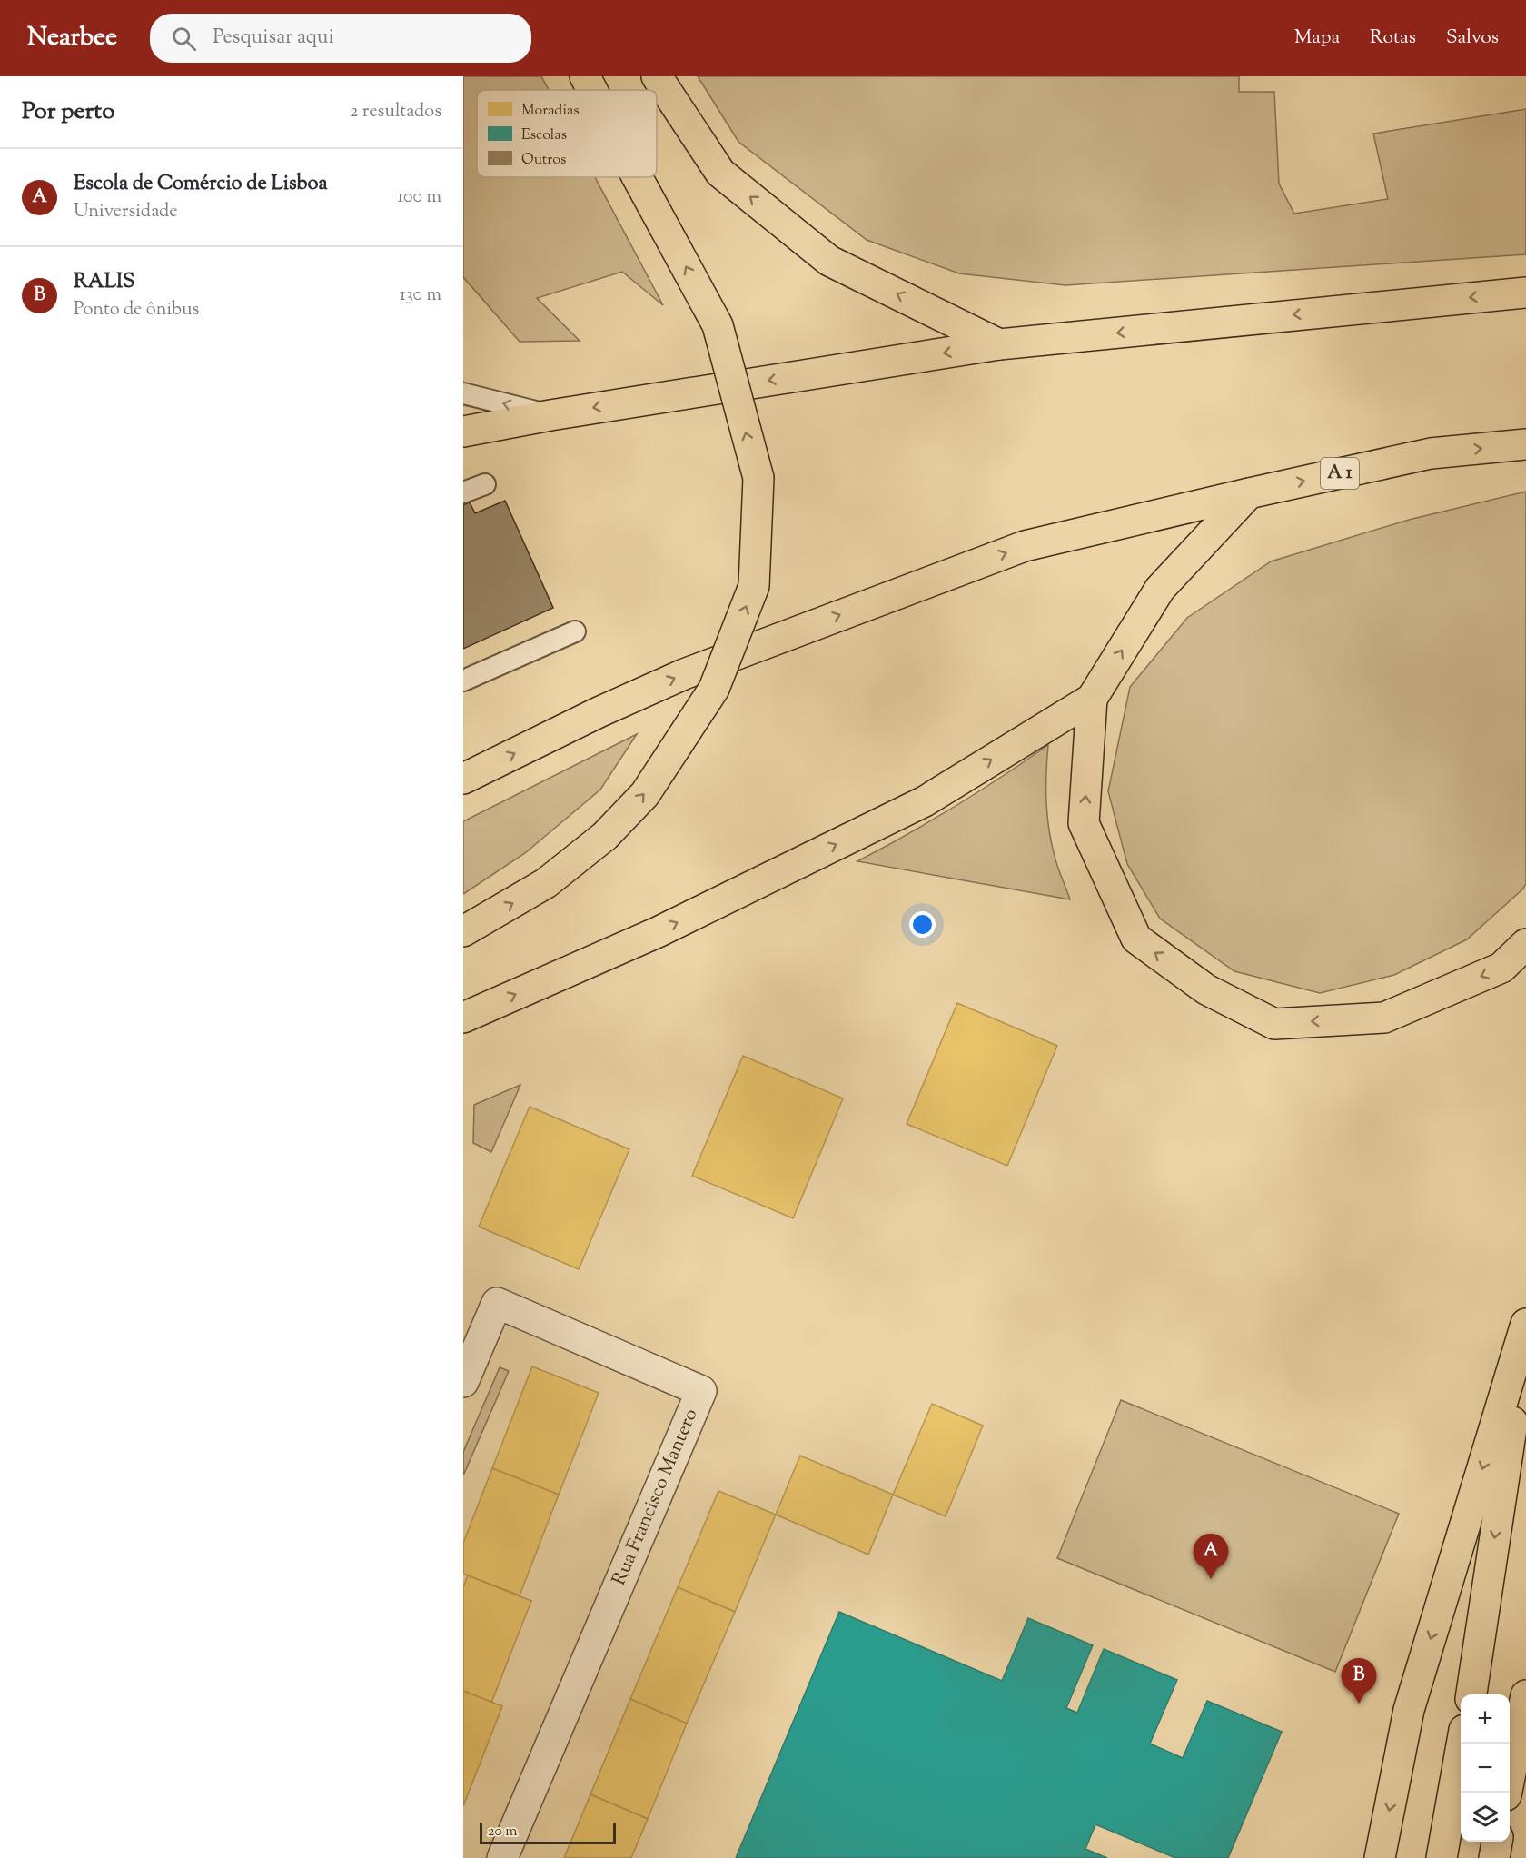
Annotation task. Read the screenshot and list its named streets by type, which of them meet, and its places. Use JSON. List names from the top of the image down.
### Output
{
  "streets": {
    "highway": ["A 1"],
    "street": ["Rua Francisco Mantero"]
  },
  "legend": ["Moradias", "Escolas", "Outros"],
  "scale_bar": "20 m",
  "page": {
    "header": "Nearbee",
    "search": "Pesquisar aqui",
    "nav": ["Mapa", "Rotas", "Salvos"],
    "heading": ["Por perto", "2 resultados"],
    "list": [
      {
        "mark": "A",
        "name": "Escola de Comércio de Lisboa",
        "note": "Universidade",
        "value": "100 m"
      },
      {
        "mark": "B",
        "name": "RALIS",
        "note": "Ponto de ônibus",
        "value": "130 m"
      }
    ],
    "pins": ["A", "B"],
    "map_buttons": ["+", "−"],
    "scale": "20 m"
  }
}
